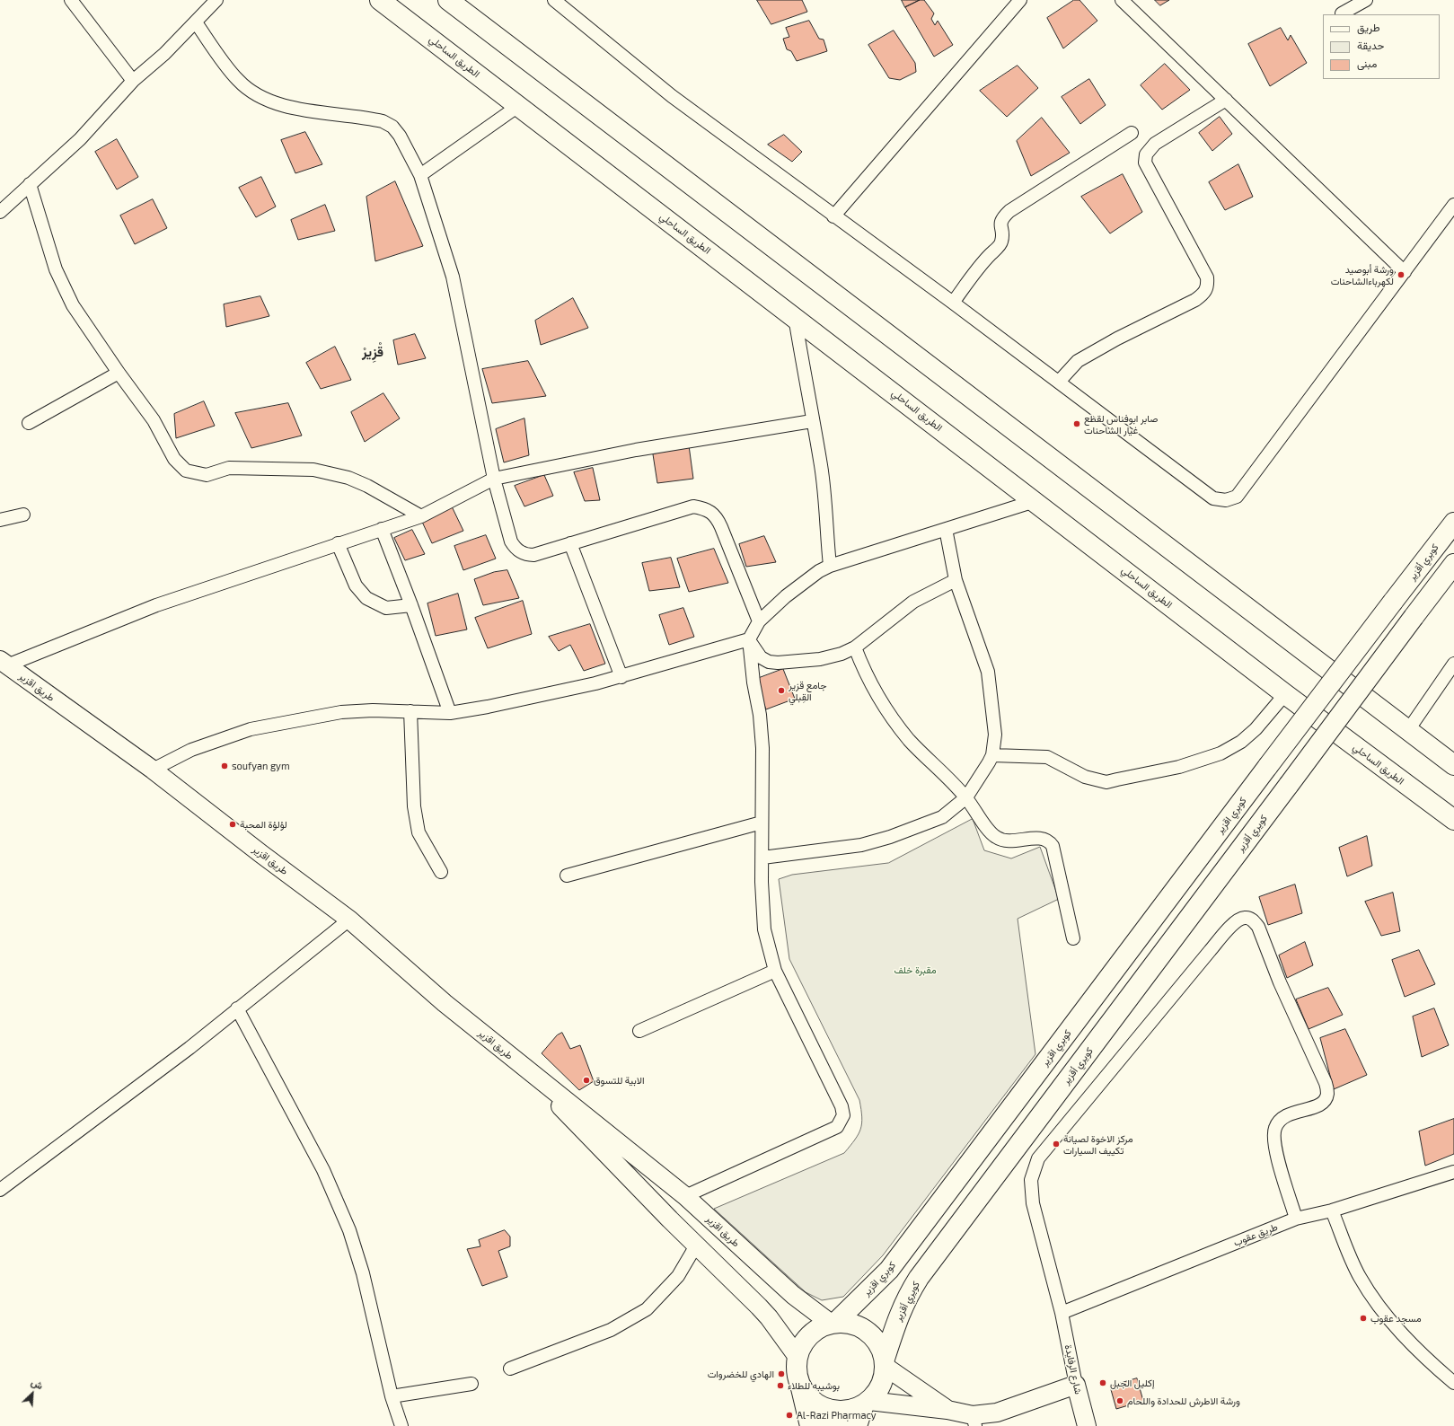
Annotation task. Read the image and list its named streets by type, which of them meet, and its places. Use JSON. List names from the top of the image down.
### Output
{
  "streets": {
    "main road": [
      "الطريق الساحلي",
      "كوبري أقزير",
      "كوبري اقزير",
      "كويري أقزير"
    ],
    "street": ["طريق اقزير", "طريق عقوب", "شارع الرفايدة"]
  },
  "crossings": [
    ["كوبري أقزير", "كوبري اقزير"],
    ["طريق اقزير", "كوبري اقزير"],
    ["طريق اقزير", "كويري أقزير"],
    ["كوبري اقزير", "كويري أقزير"],
    ["طريق عقوب", "شارع الرفايدة"]
  ],
  "districts": ["قْزِيرْ"],
  "parks": ["مقبرة خلف"],
  "places": [
    "ورشة أبوصيد لكهرباءالشاحنات",
    "صابر ابوفناس لقطع غيار الشاحنات",
    "جامع قزير القِبلي",
    "soufyan gym",
    "لؤلؤة المحبة",
    "الابية للتسوق",
    "مركز الاخوة لصيانة تكييف السيارات",
    "مسجد عقوب",
    "الهادي للخضروات",
    "إكليل الجبل",
    "بوشيبه للطلاء",
    "ورشة الاطرش للحدادة واللحام",
    "Al-Razi Pharmacy"
  ],
  "legend": ["طريق", "حديقة", "مبنى"],
  "north": "top right"
}
